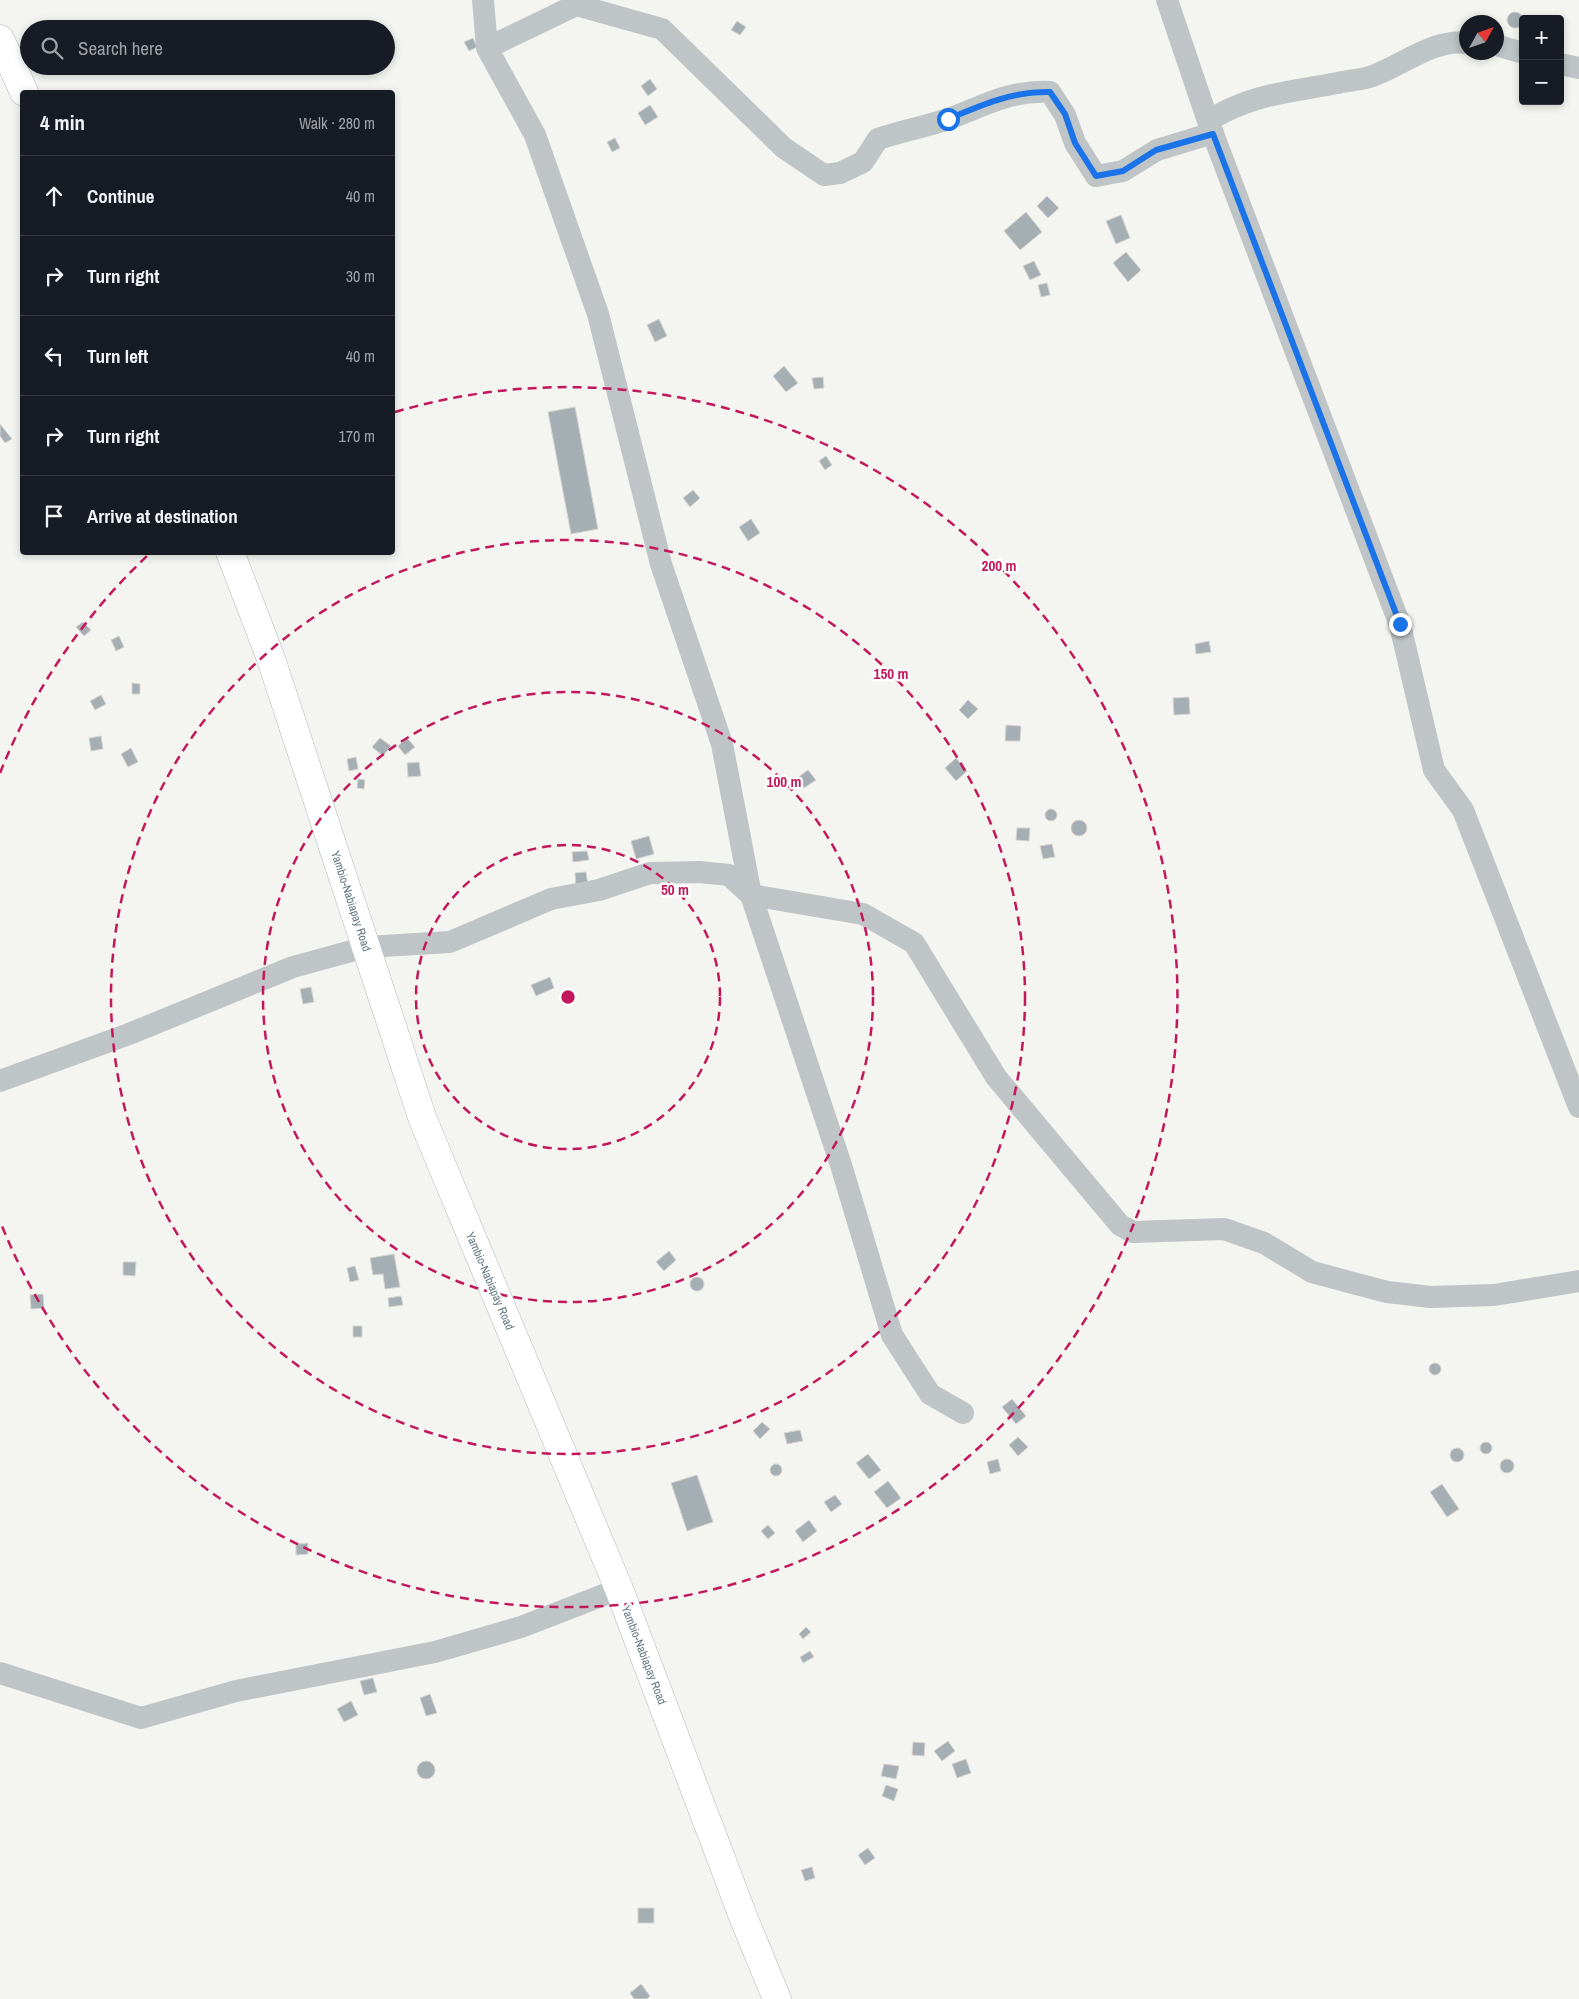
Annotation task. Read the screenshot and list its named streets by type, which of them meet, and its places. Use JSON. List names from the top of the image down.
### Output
{
  "streets": {
    "main road": ["Yambio-Nabiapay Road"]
  },
  "north": "top right",
  "page": {
    "map_buttons": ["+", "−"],
    "search": "Search here",
    "heading": ["4 min", "Walk · 280 m"],
    "list": [
      ["Continue", "40 m"],
      ["Turn right", "30 m"],
      ["Turn left", "40 m"],
      ["Turn right", "170 m"],
      "Arrive at destination"
    ]
  },
  "rings": [
    "200 m",
    "150 m",
    "100 m",
    "50 m"
  ]
}
